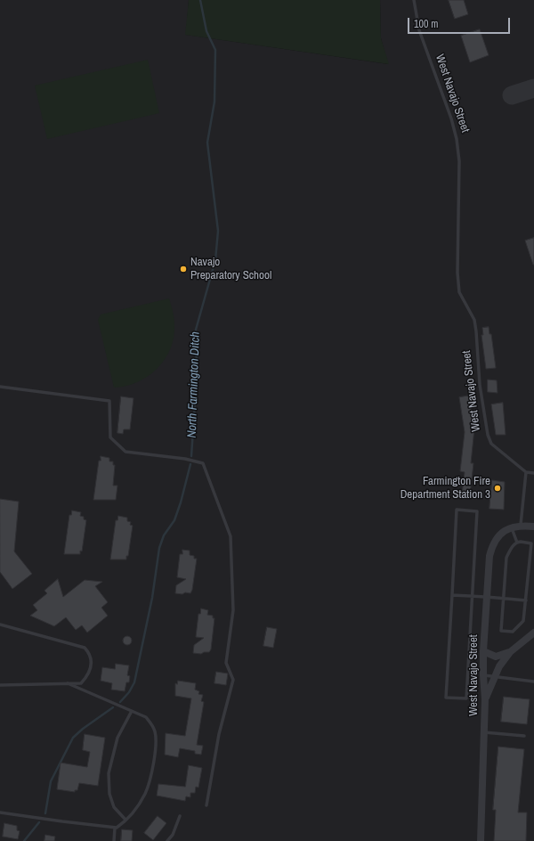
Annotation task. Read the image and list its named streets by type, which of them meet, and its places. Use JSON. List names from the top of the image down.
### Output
{
  "streets": {
    "street": ["West Navajo Street"]
  },
  "water": ["North Farmington Ditch"],
  "places": ["Navajo Preparatory School", "Farmington Fire Department Station 3"],
  "scale_bar": "100 m"
}
